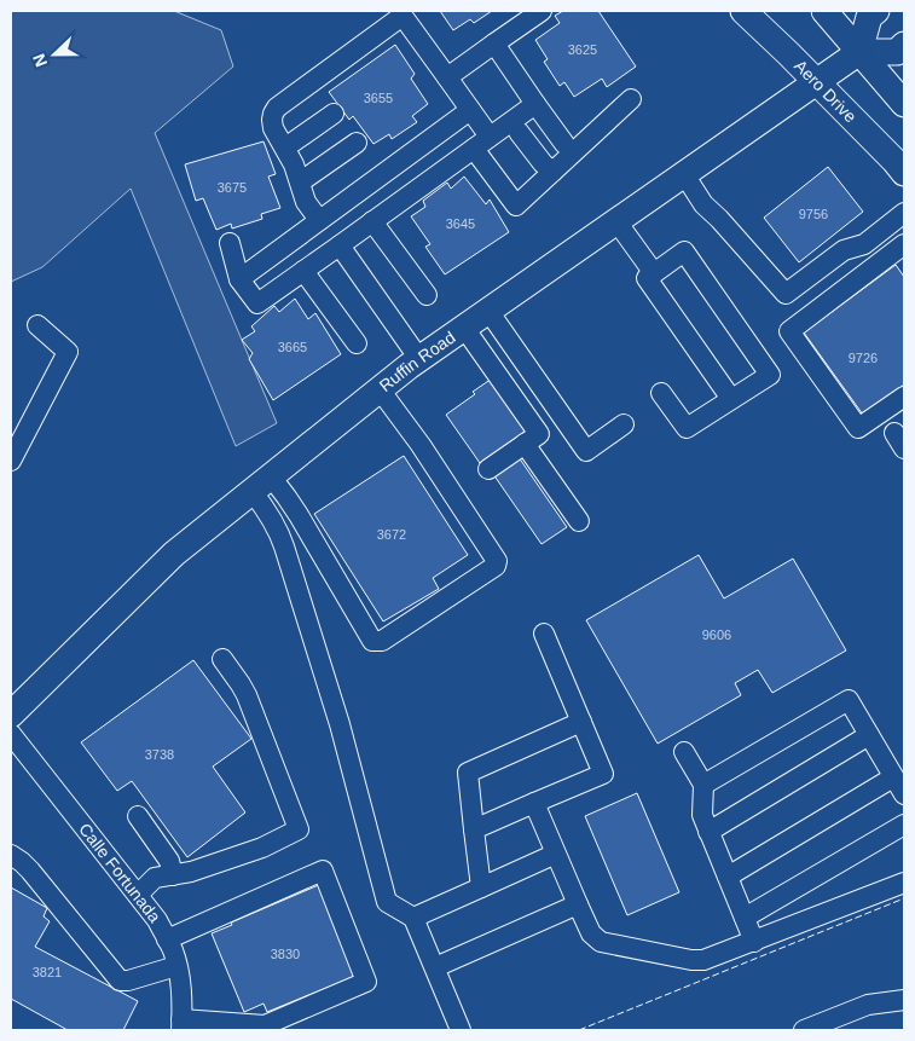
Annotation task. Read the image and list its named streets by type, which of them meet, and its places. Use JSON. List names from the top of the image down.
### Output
{
  "streets": {
    "main road": ["Aero Drive", "Ruffin Road"],
    "street": ["Calle Fortunada"]
  },
  "crossings": [
    ["Aero Drive", "Ruffin Road"]
  ],
  "house_numbers": [
    "3625",
    "3655",
    "3675",
    "9756",
    "3645",
    "3665",
    "9726",
    "3672",
    "9606",
    "3738",
    "3830",
    "3821"
  ],
  "north": "left"
}
